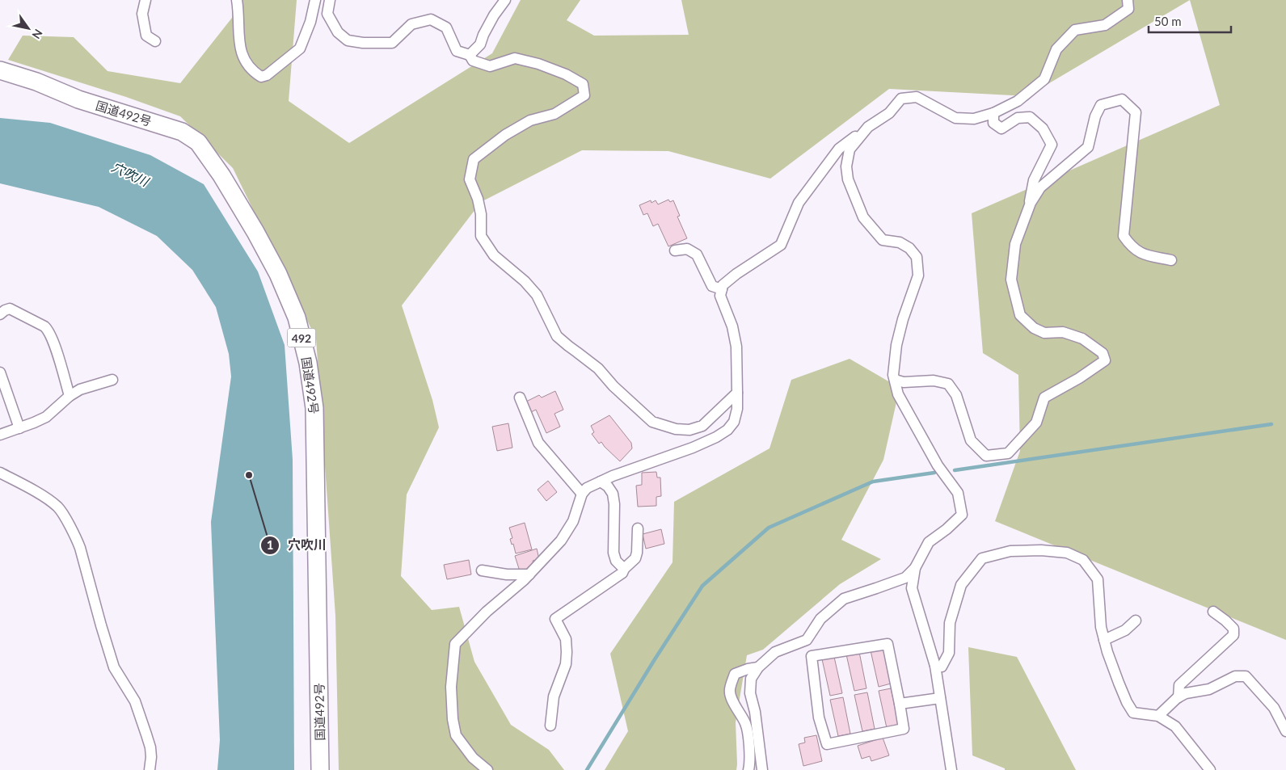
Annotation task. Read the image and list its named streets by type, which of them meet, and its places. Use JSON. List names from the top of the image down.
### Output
{
  "streets": {
    "highway": ["国道492号", "492"]
  },
  "water": ["穴吹川"],
  "places": ["穴吹川"],
  "scale_bar": "50 m",
  "north": "bottom right"
}
